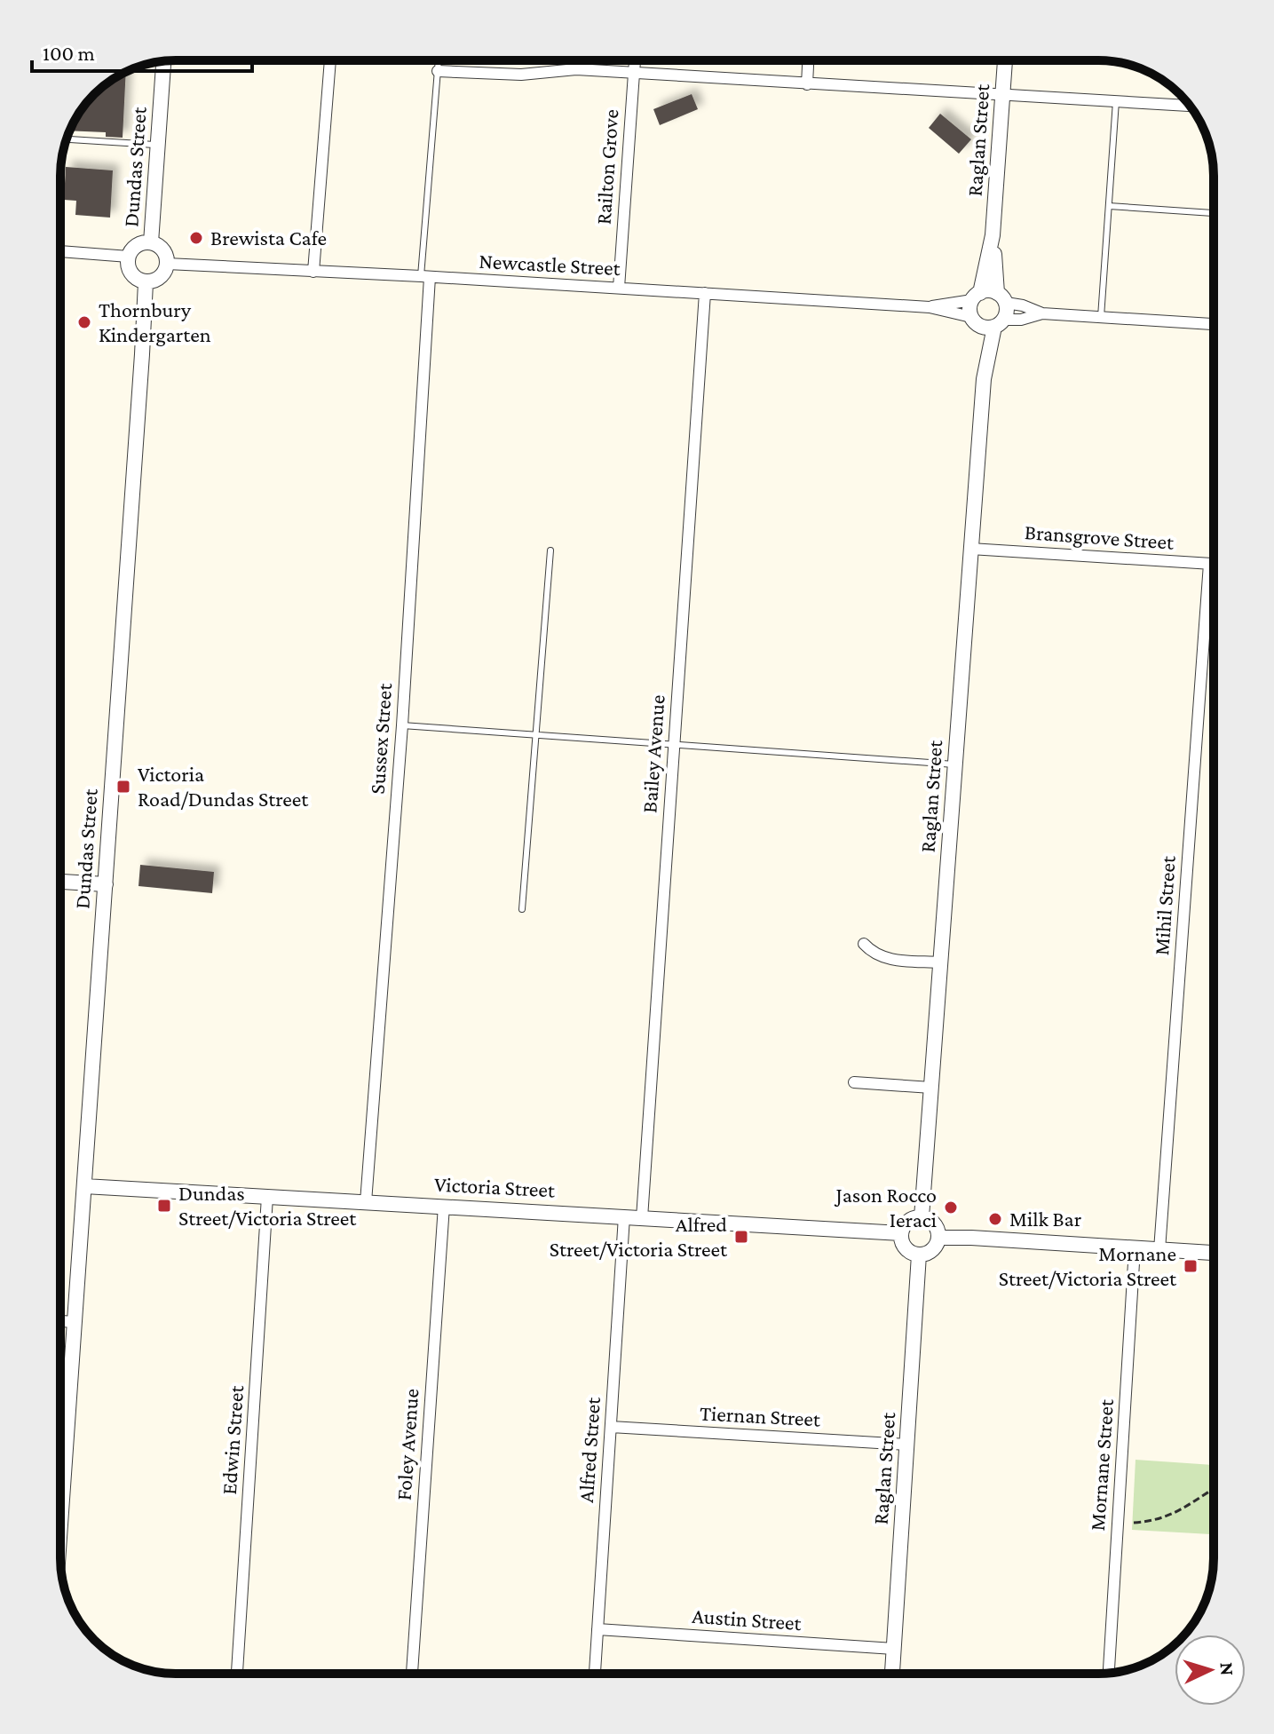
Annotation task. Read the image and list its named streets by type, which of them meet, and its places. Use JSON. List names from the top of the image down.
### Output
{
  "streets": {
    "street": [
      "Raglan Street",
      "Dundas Street",
      "Railton Grove",
      "Newcastle Street",
      "Bransgrove Street",
      "Sussex Street",
      "Bailey Avenue",
      "Mihil Street",
      "Victoria Street",
      "Tiernan Street",
      "Edwin Street",
      "Foley Avenue",
      "Alfred Street",
      "Mornane Street",
      "Austin Street"
    ]
  },
  "crossings": [
    ["Raglan Street", "Newcastle Street"],
    ["Raglan Street", "Bransgrove Street"],
    ["Raglan Street", "Victoria Street"],
    ["Raglan Street", "Tiernan Street"],
    ["Raglan Street", "Austin Street"],
    ["Dundas Street", "Newcastle Street"],
    ["Dundas Street", "Victoria Street"],
    ["Railton Grove", "Newcastle Street"],
    ["Newcastle Street", "Sussex Street"],
    ["Newcastle Street", "Bailey Avenue"],
    ["Bransgrove Street", "Mihil Street"],
    ["Sussex Street", "Victoria Street"],
    ["Bailey Avenue", "Victoria Street"],
    ["Victoria Street", "Edwin Street"],
    ["Victoria Street", "Foley Avenue"],
    ["Victoria Street", "Alfred Street"],
    ["Tiernan Street", "Alfred Street"],
    ["Alfred Street", "Austin Street"]
  ],
  "places": {
    "other": [
      "Brewista Cafe",
      "Thornbury Kindergarten",
      "Jason Rocco Ieraci",
      "Milk Bar"
    ],
    "transit": [
      "Victoria Road/Dundas Street",
      "Dundas Street/Victoria Street",
      "Alfred Street/Victoria Street",
      "Mornane Street/Victoria Street"
    ]
  },
  "scale_bar": "100 m",
  "north": "right"
}
